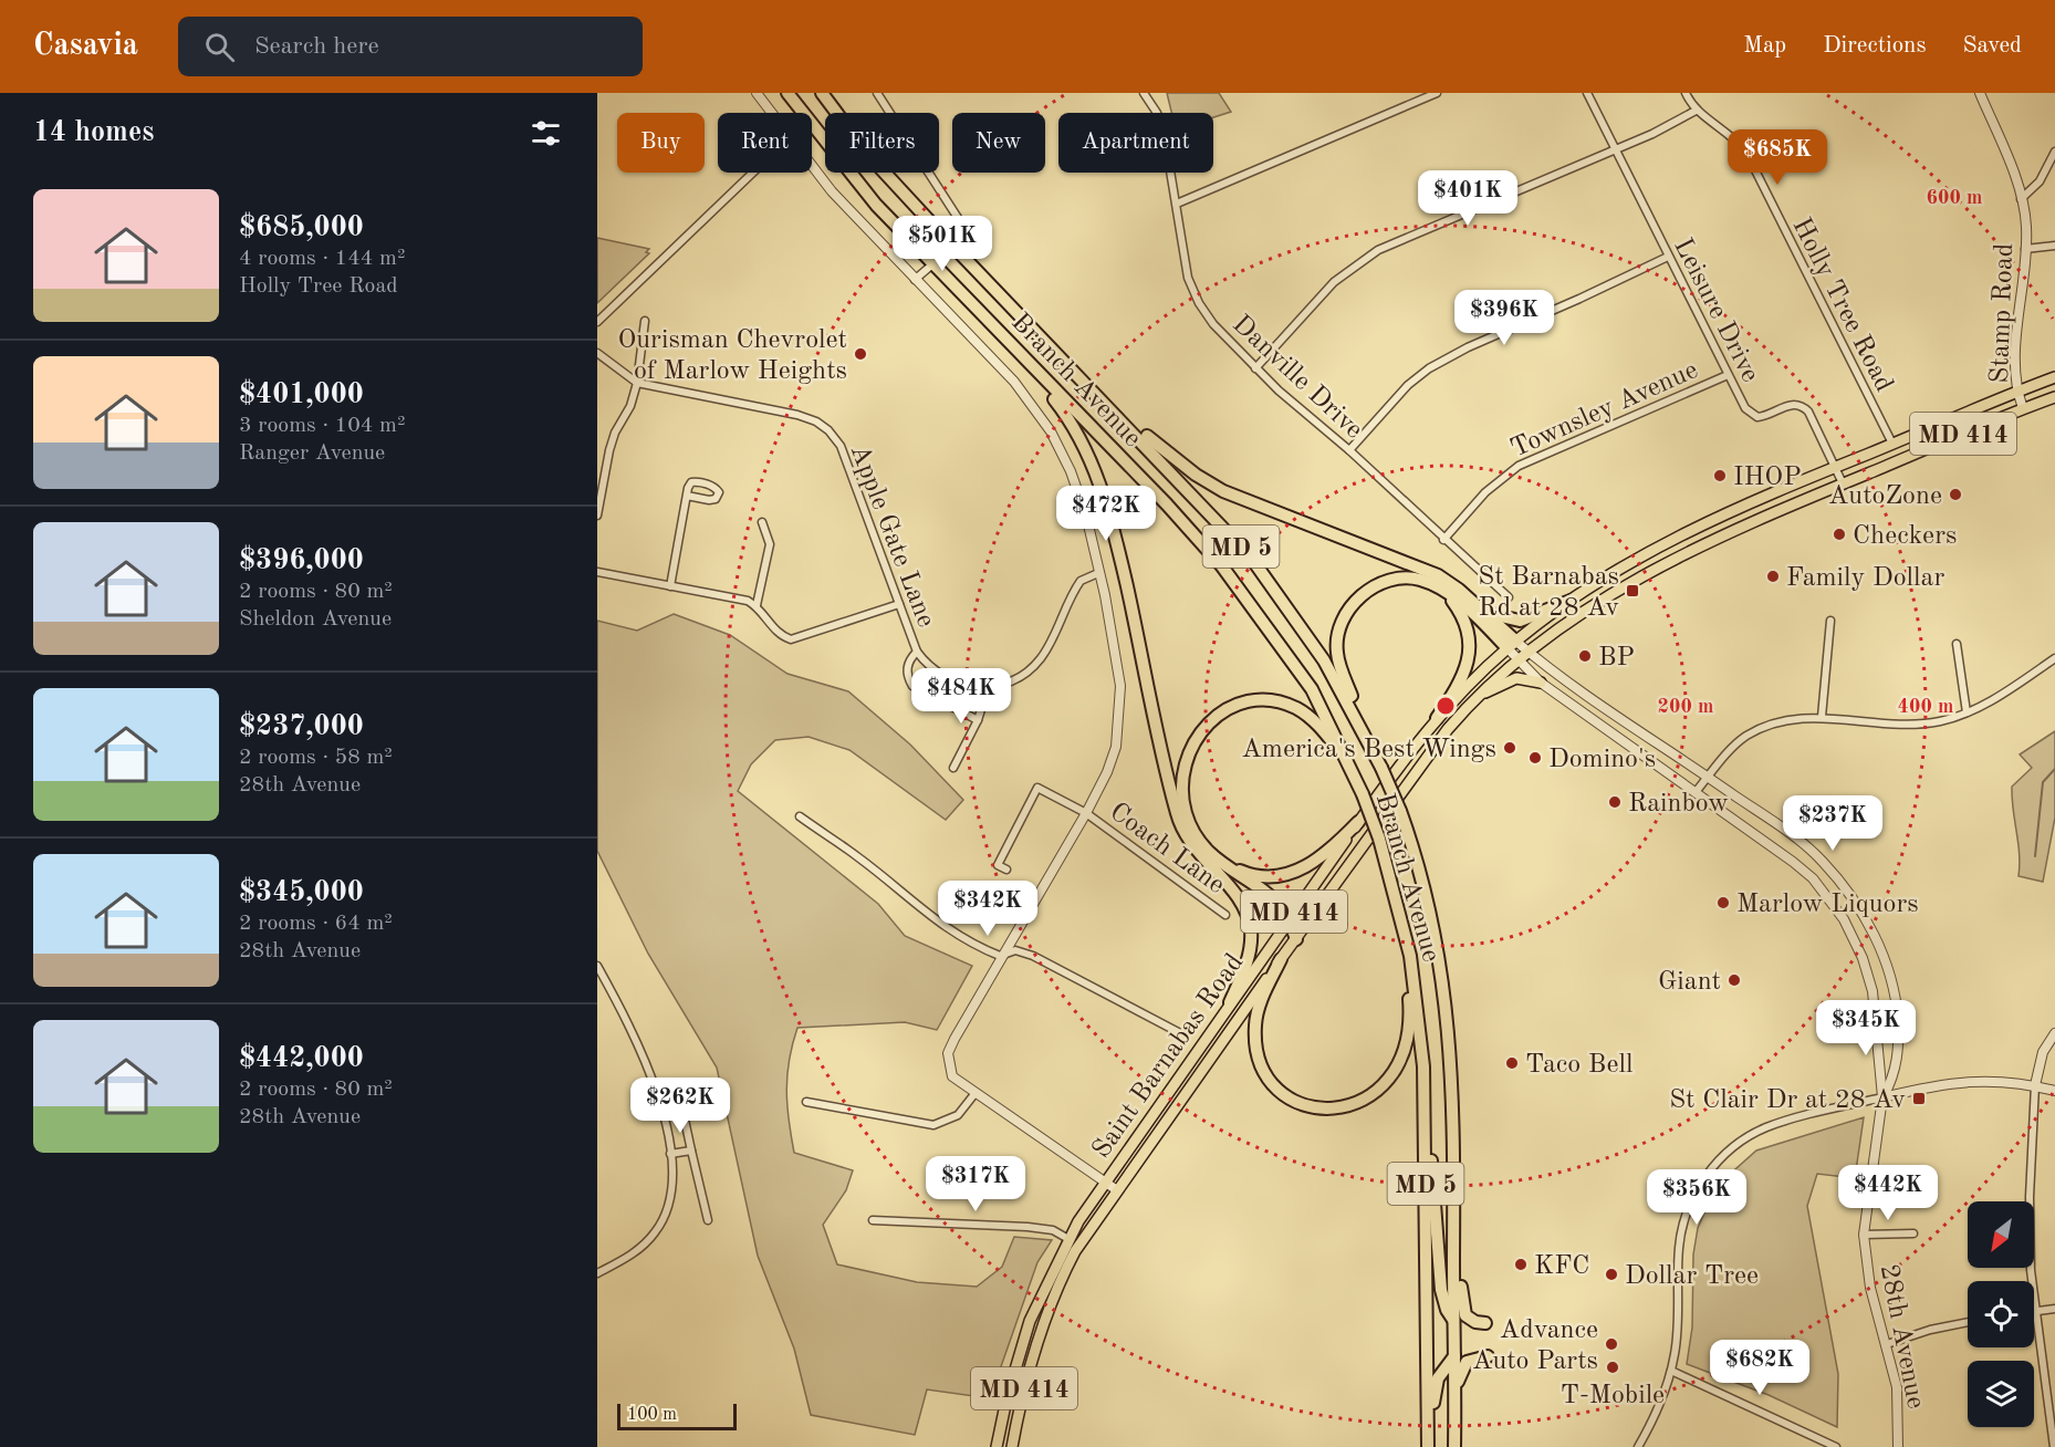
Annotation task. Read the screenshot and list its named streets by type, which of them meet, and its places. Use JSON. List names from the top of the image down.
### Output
{
  "streets": {
    "highway": ["Branch Avenue", "MD 5"],
    "main road": ["MD 414", "Saint Barnabas Road"],
    "street": [
      "Holly Tree Road",
      "Leisure Drive",
      "Stamp Road",
      "Danville Drive",
      "Townsley Avenue",
      "Apple Gate Lane",
      "Coach Lane",
      "28th Avenue"
    ]
  },
  "crossings": [
    ["Holly Tree Road", "Saint Barnabas Road"],
    ["Leisure Drive", "Townsley Avenue"],
    ["Leisure Drive", "Saint Barnabas Road"],
    ["Stamp Road", "Saint Barnabas Road"],
    ["Danville Drive", "Townsley Avenue"],
    ["Saint Barnabas Road", "28th Avenue"]
  ],
  "places": {
    "other": [
      "Ourisman Chevrolet of Marlow Heights",
      "IHOP",
      "AutoZone",
      "Checkers",
      "Family Dollar",
      "BP",
      "America's Best Wings",
      "Domino's",
      "Rainbow",
      "Marlow Liquors",
      "Giant",
      "Taco Bell",
      "KFC",
      "Dollar Tree",
      "Advance Auto Parts",
      "T-Mobile"
    ],
    "transit": ["St Barnabas Rd at 28 Av", "St Clair Dr at 28 Av"]
  },
  "scale_bar": "100 m",
  "north": "bottom left",
  "page": {
    "header": "Casavia",
    "search": "Search here",
    "nav": ["Map", "Directions", "Saved"],
    "heading": "14 homes",
    "chip": [
      "Buy",
      "Rent",
      "Filters",
      "New",
      "Apartment"
    ],
    "price": [
      "$685K",
      "$401K",
      "$501K",
      "$396K",
      "$472K",
      "$484K",
      "$237K",
      "$342K",
      "$345K",
      "$262K",
      "$317K",
      "$442K",
      "$356K",
      "$682K"
    ],
    "list": [
      {
        "name": "$685,000",
        "note": "4 rooms · 144 m² · Holly Tree Road"
      },
      {
        "name": "$401,000",
        "note": "3 rooms · 104 m² · Ranger Avenue"
      },
      {
        "name": "$396,000",
        "note": "2 rooms · 80 m² · Sheldon Avenue"
      },
      {
        "name": "$237,000",
        "note": "2 rooms · 58 m² · 28th Avenue"
      },
      {
        "name": "$345,000",
        "note": "2 rooms · 64 m² · 28th Avenue"
      },
      {
        "name": "$442,000",
        "note": "2 rooms · 80 m² · 28th Avenue"
      }
    ],
    "scale": "100 m"
  },
  "rings": ["600 m", "200 m", "400 m"]
}
